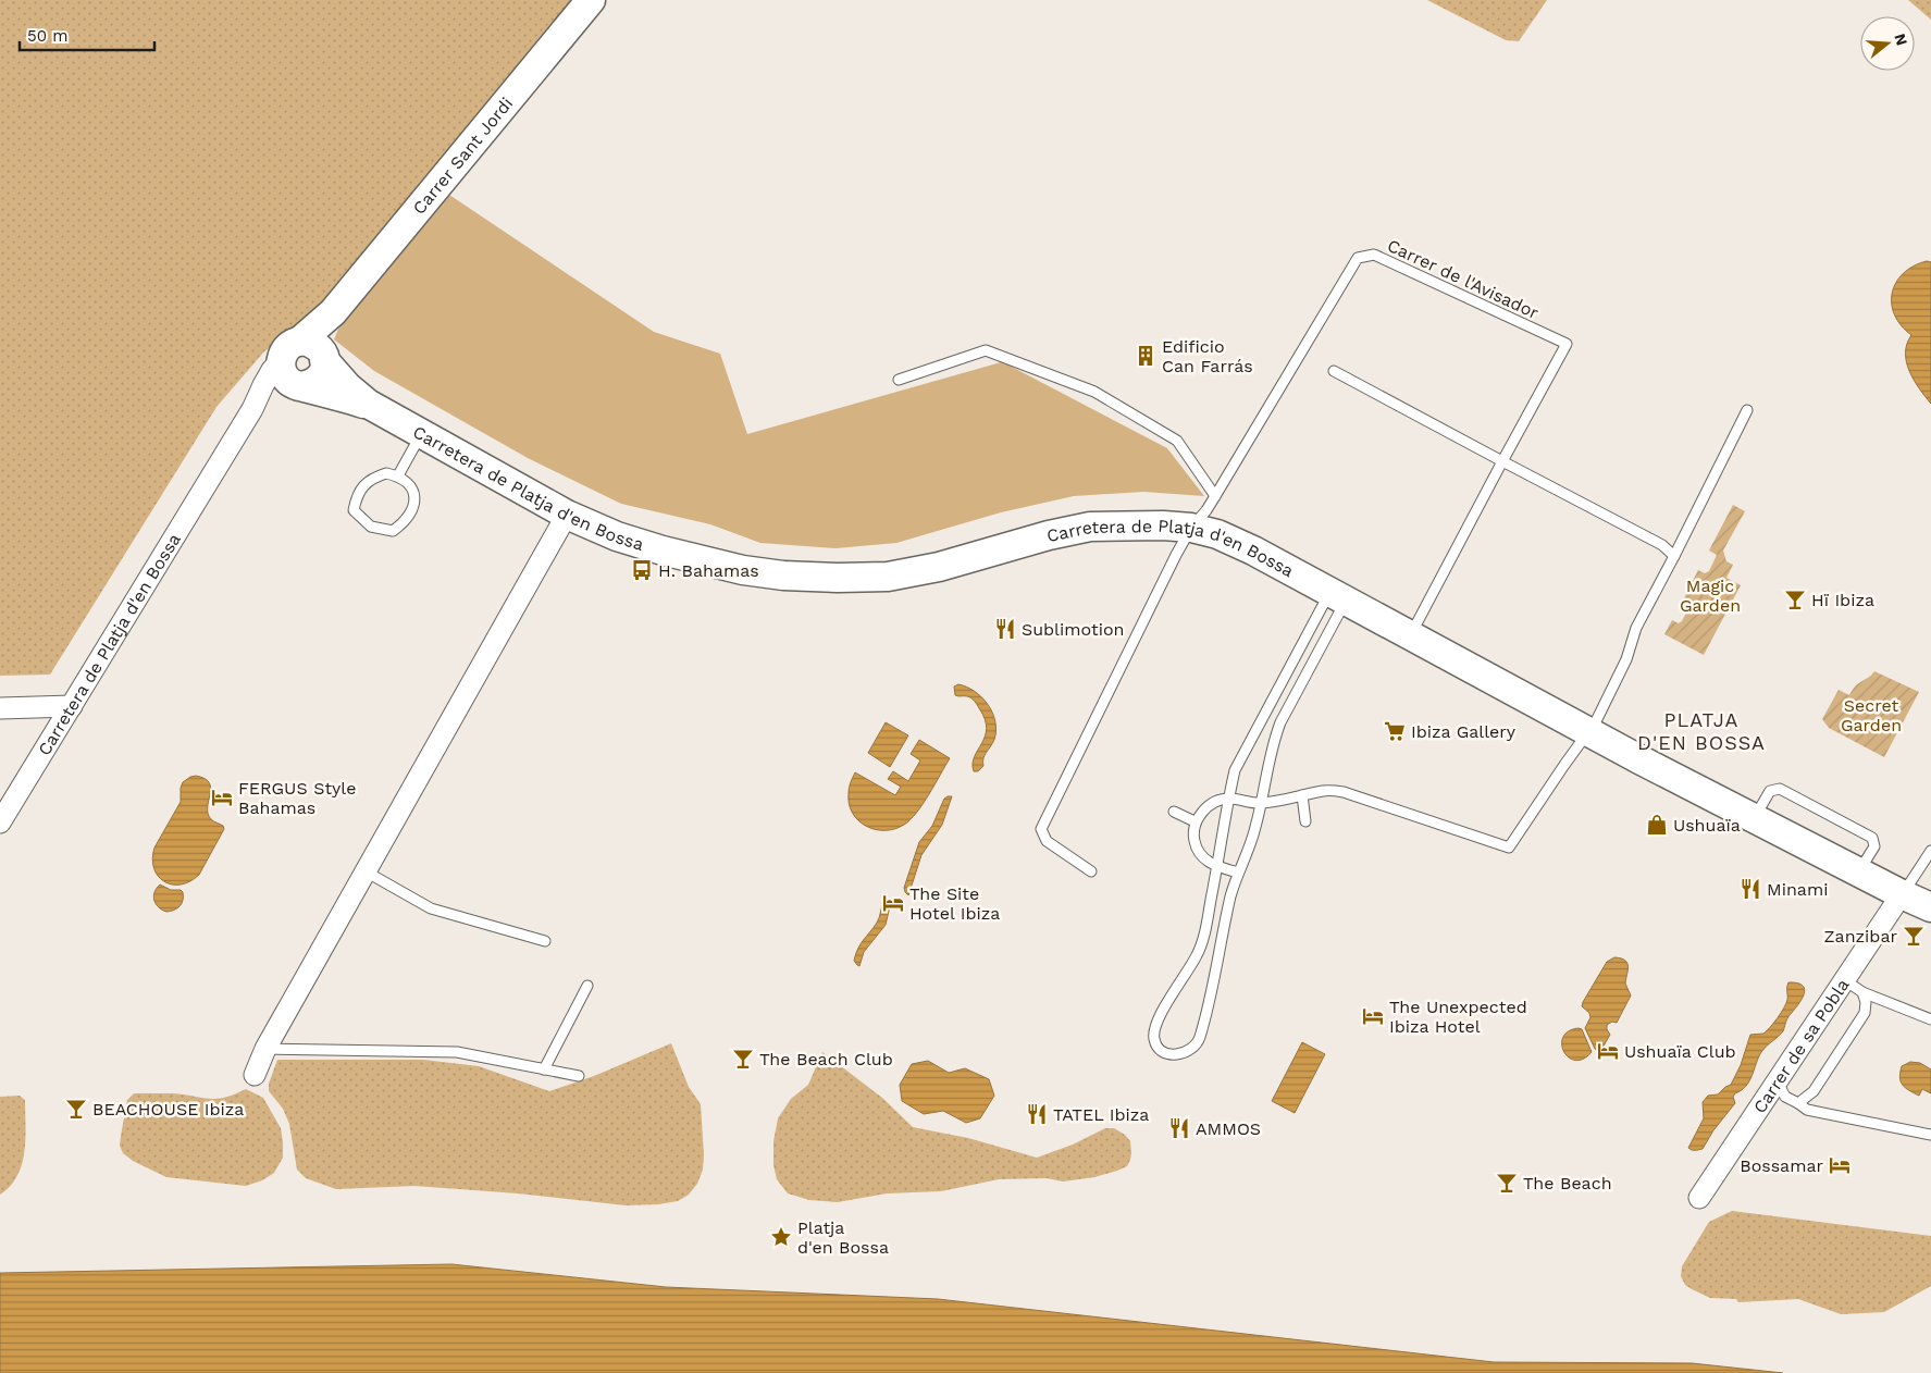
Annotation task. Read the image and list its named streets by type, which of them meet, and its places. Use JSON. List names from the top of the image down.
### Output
{
  "streets": {
    "street": ["Carrer Sant Jordi", "Carretera de Platja d'en Bossa", "Carrer de sa Pobla"],
    "lane": ["Carrer de l'Avisador"]
  },
  "crossings": [
    ["Carrer Sant Jordi", "Carretera de Platja d'en Bossa"],
    ["Carrer de l'Avisador", "Carretera de Platja d'en Bossa"],
    ["Carretera de Platja d'en Bossa", "Carrer de sa Pobla"]
  ],
  "districts": ["PLATJA D'EN BOSSA"],
  "parks": ["Magic Garden", "Secret Garden"],
  "places": {
    "building": ["Edificio Can Farrás"],
    "bus stop": ["H. Bahamas"],
    "bar": [
      "Hï Ibiza",
      "Zanzibar",
      "The Beach Club",
      "BEACHOUSE Ibiza",
      "The Beach"
    ],
    "restaurant": [
      "Sublimotion",
      "Minami",
      "TATEL Ibiza",
      "AMMOS"
    ],
    "supermarket": ["Ibiza Gallery"],
    "hotel": [
      "FERGUS Style Bahamas",
      "The Site Hotel Ibiza",
      "The Unexpected Ibiza Hotel",
      "Ushuaïa Club",
      "Bossamar"
    ],
    "shop": ["Ushuaïa"],
    "place": ["Platja d'en Bossa"]
  },
  "scale_bar": "50 m",
  "north": "right"
}
